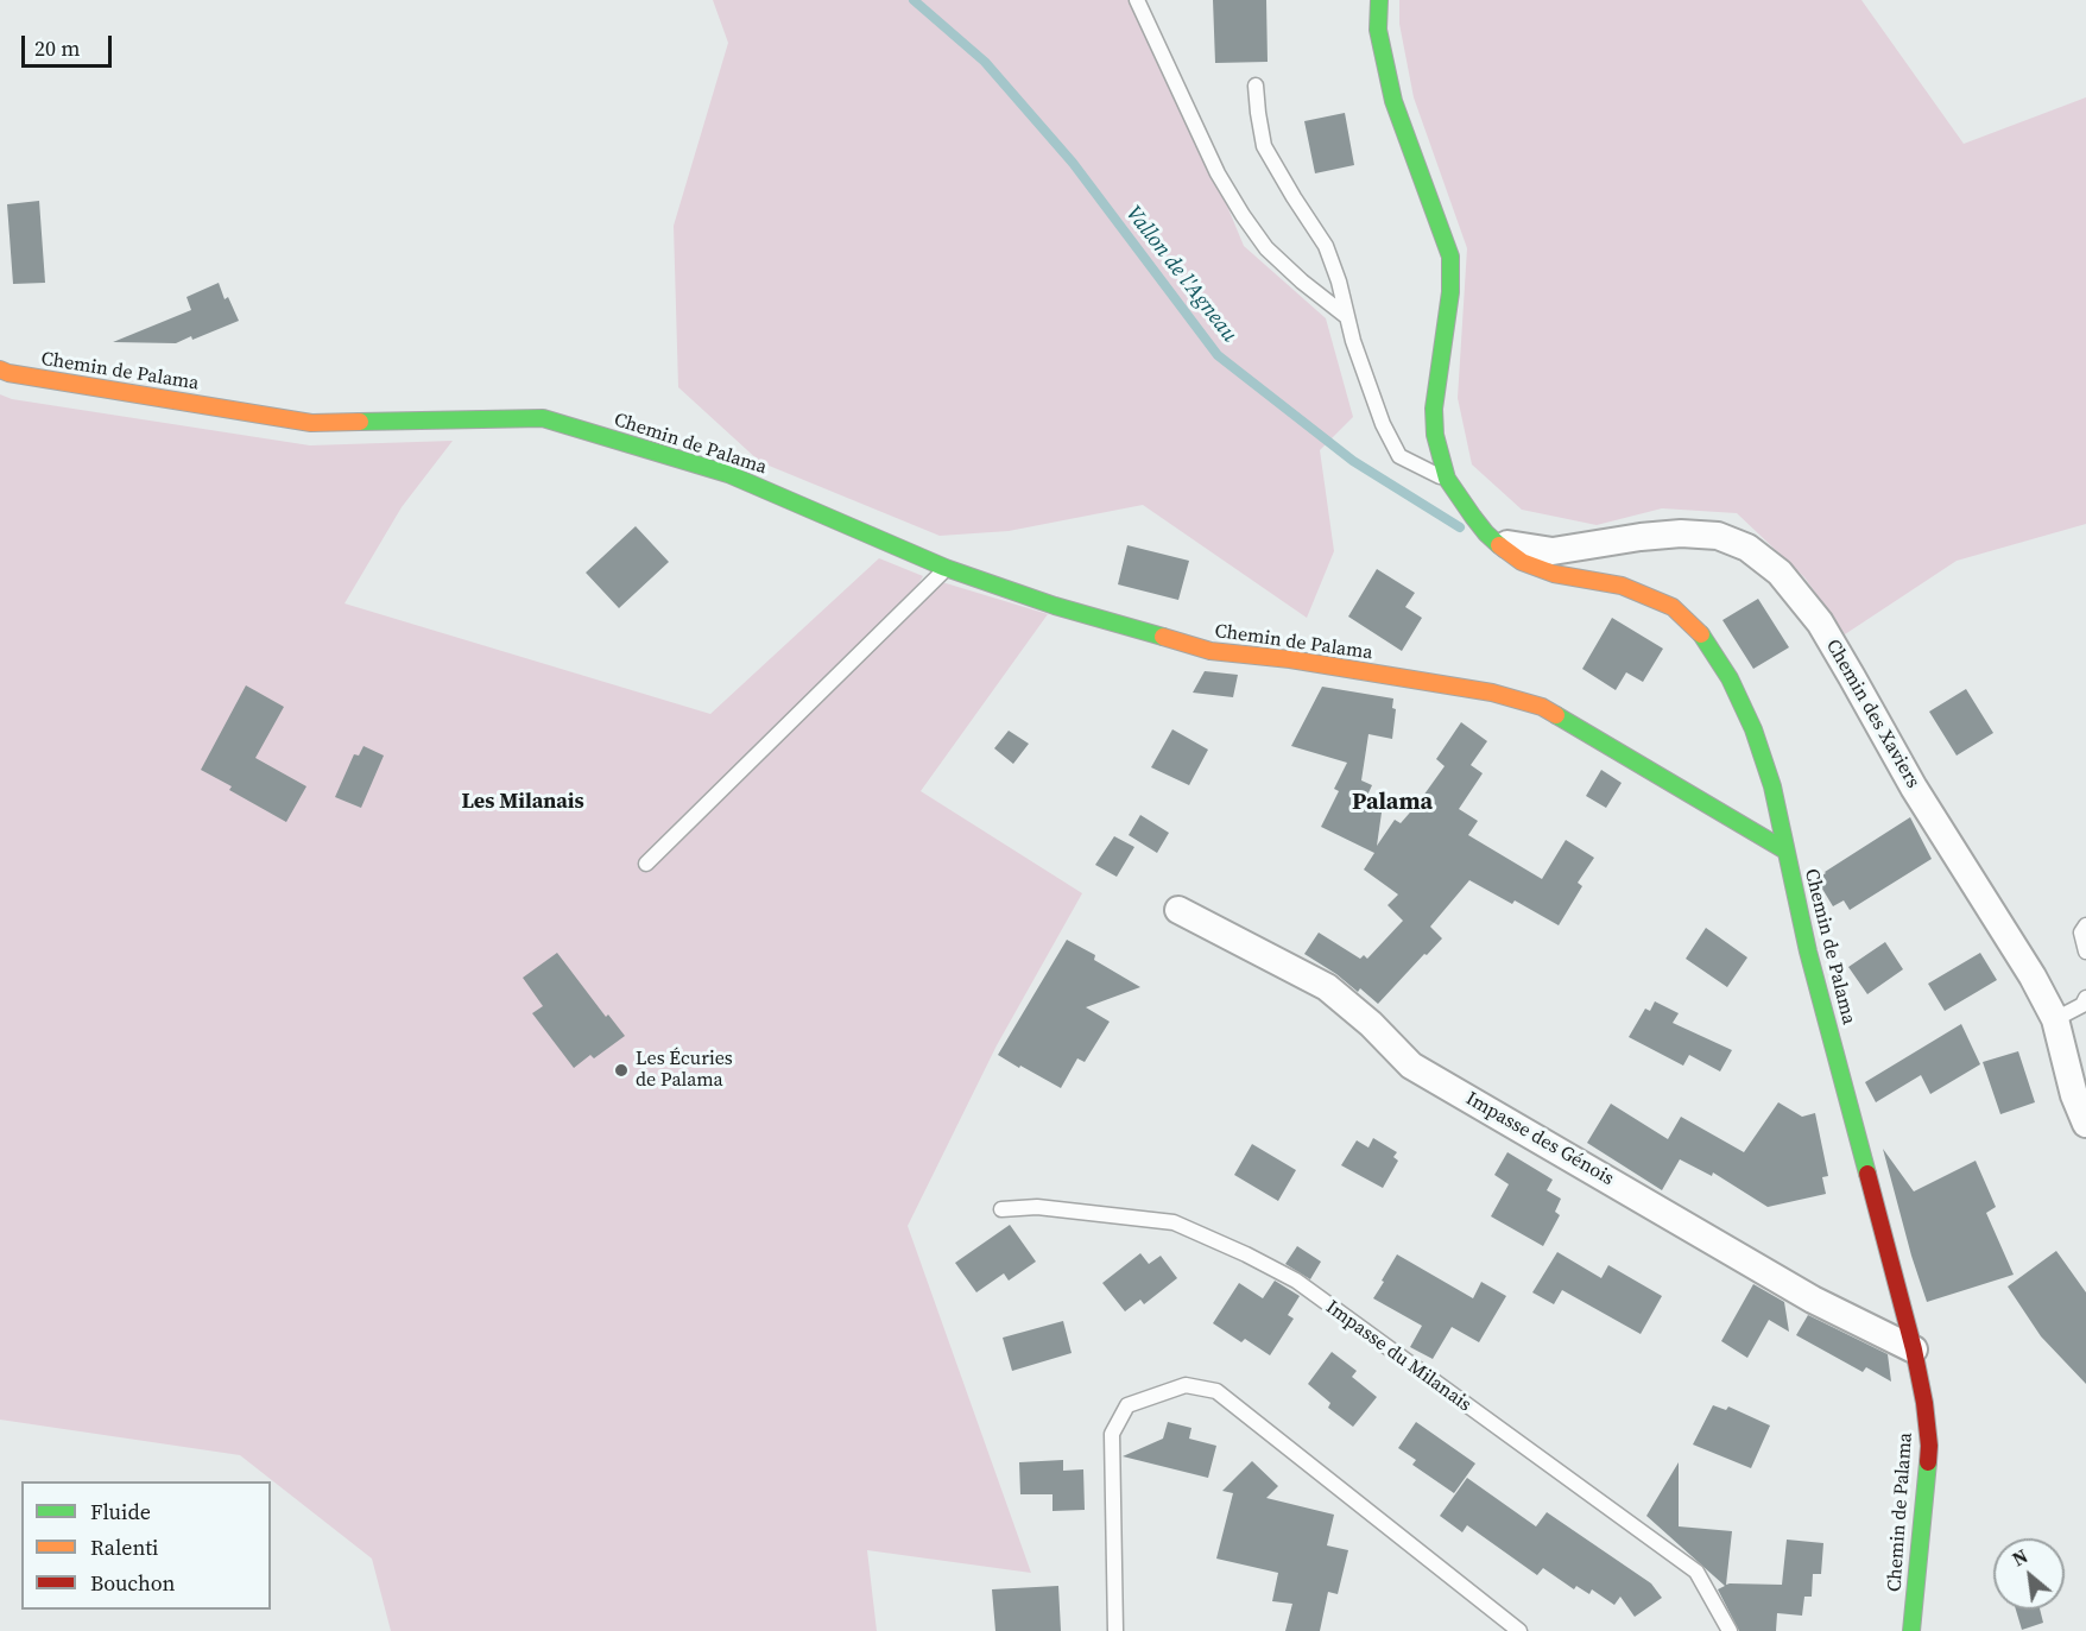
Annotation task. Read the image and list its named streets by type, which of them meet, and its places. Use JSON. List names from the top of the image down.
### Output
{
  "streets": {
    "street": ["Chemin de Palama", "Chemin des Xaviers", "Impasse des Génois"],
    "lane": ["Impasse du Milanais"]
  },
  "crossings": [
    ["Chemin de Palama", "Impasse des Génois"]
  ],
  "districts": ["Les Milanais", "Palama"],
  "water": ["Vallon de l'Agneau"],
  "places": ["Les Écuries de Palama"],
  "legend": ["Fluide", "Ralenti", "Bouchon"],
  "scale_bar": "20 m",
  "north": "top left"
}
